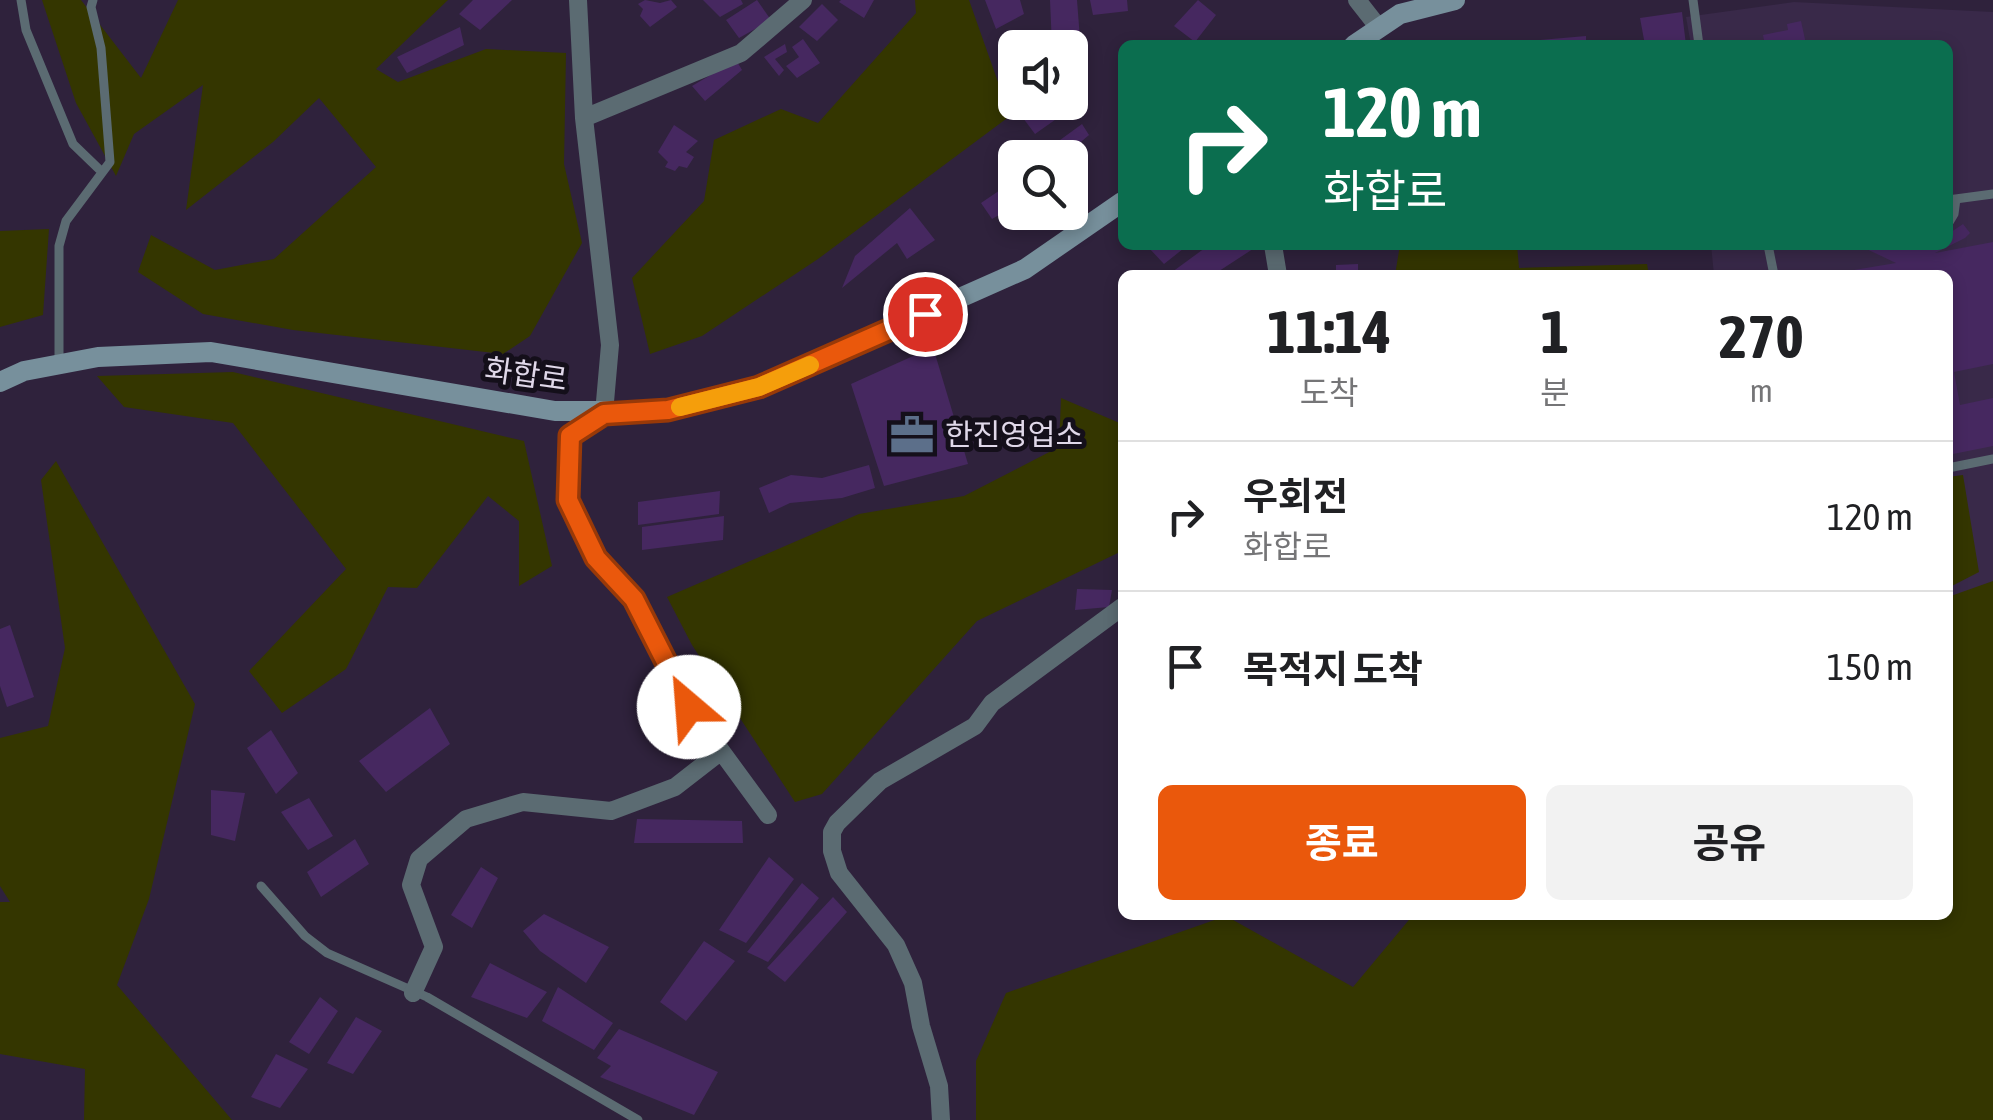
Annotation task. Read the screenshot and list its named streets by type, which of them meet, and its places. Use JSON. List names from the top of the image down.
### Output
{
  "streets": {
    "main road": ["화합로"]
  },
  "places": {
    "office": ["한진영업소"]
  },
  "page": {
    "turn": ["120 m", "화합로"],
    "eta": [
      "11:14",
      "도착",
      "1",
      "분",
      "270",
      "m"
    ],
    "list": [
      {
        "name": "우회전",
        "note": "화합로",
        "value": "120 m"
      },
      {
        "name": "목적지 도착",
        "value": "150 m"
      }
    ],
    "buttons": ["종료", "공유"]
  }
}
